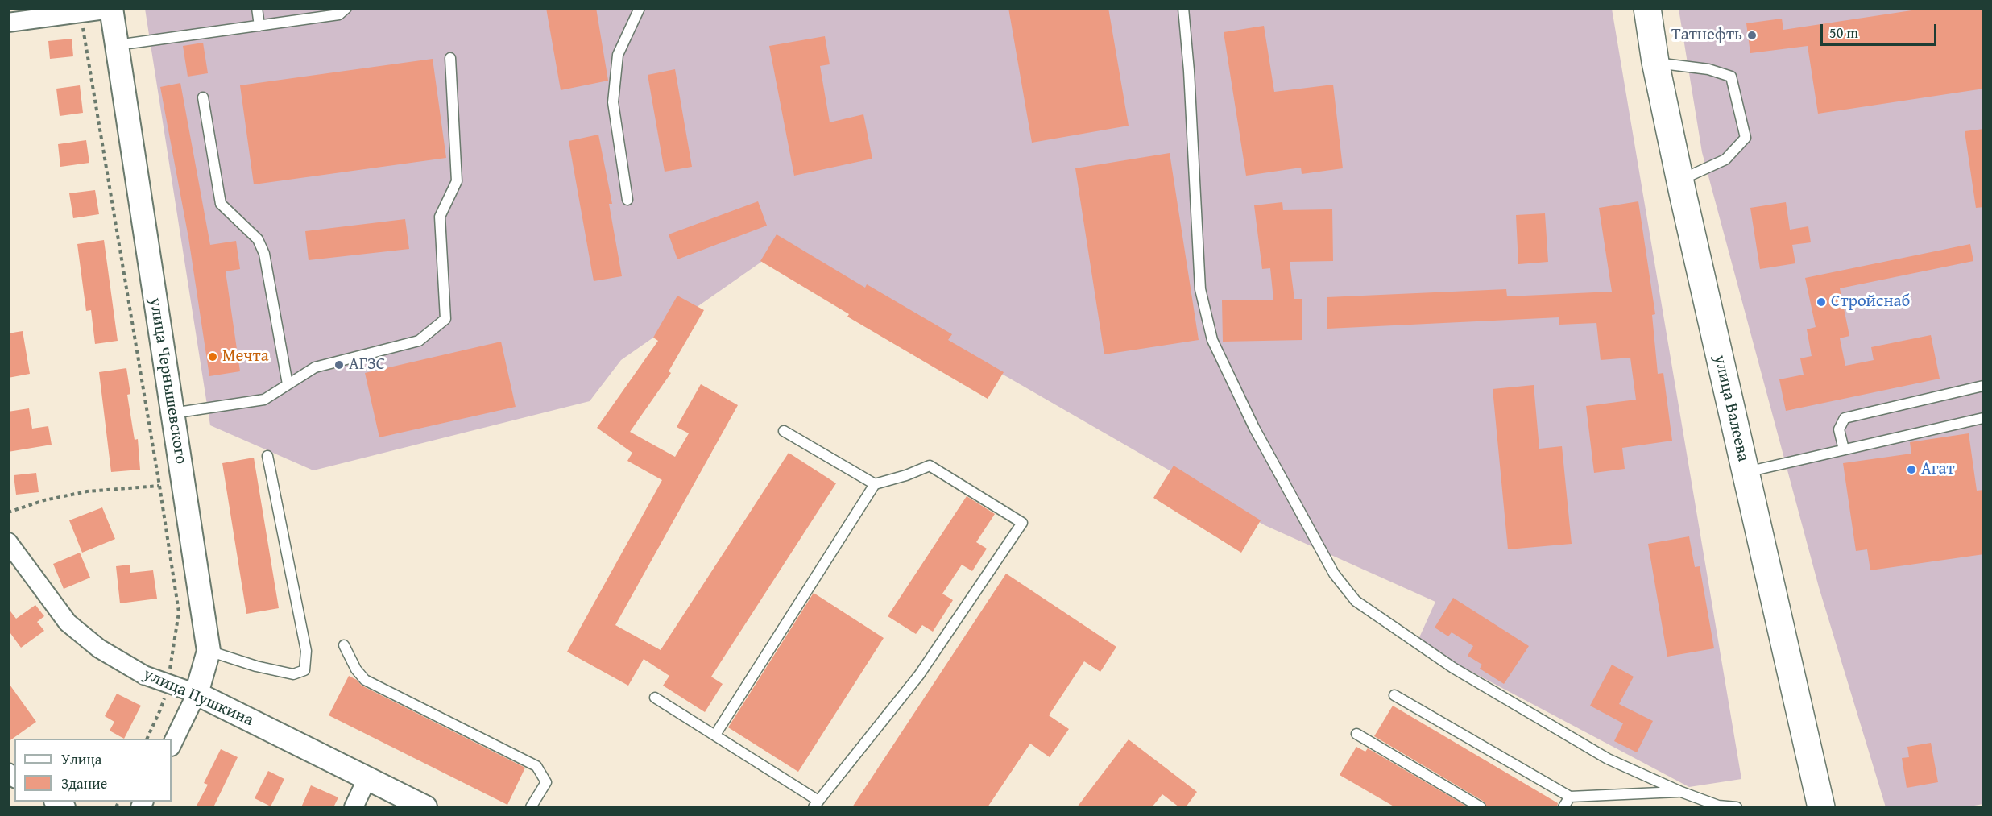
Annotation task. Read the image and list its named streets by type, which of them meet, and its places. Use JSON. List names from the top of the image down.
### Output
{
  "streets": {
    "main road": ["улица Валеева"],
    "street": ["улица Чернышевского", "улица Пушкина"]
  },
  "crossings": [
    ["улица Чернышевского", "улица Пушкина"]
  ],
  "places": [
    "Татнефть",
    "Стройснаб",
    "Мечта",
    "АГЗС",
    "Агат"
  ],
  "legend": ["Улица", "Здание"],
  "scale_bar": "50 m"
}
